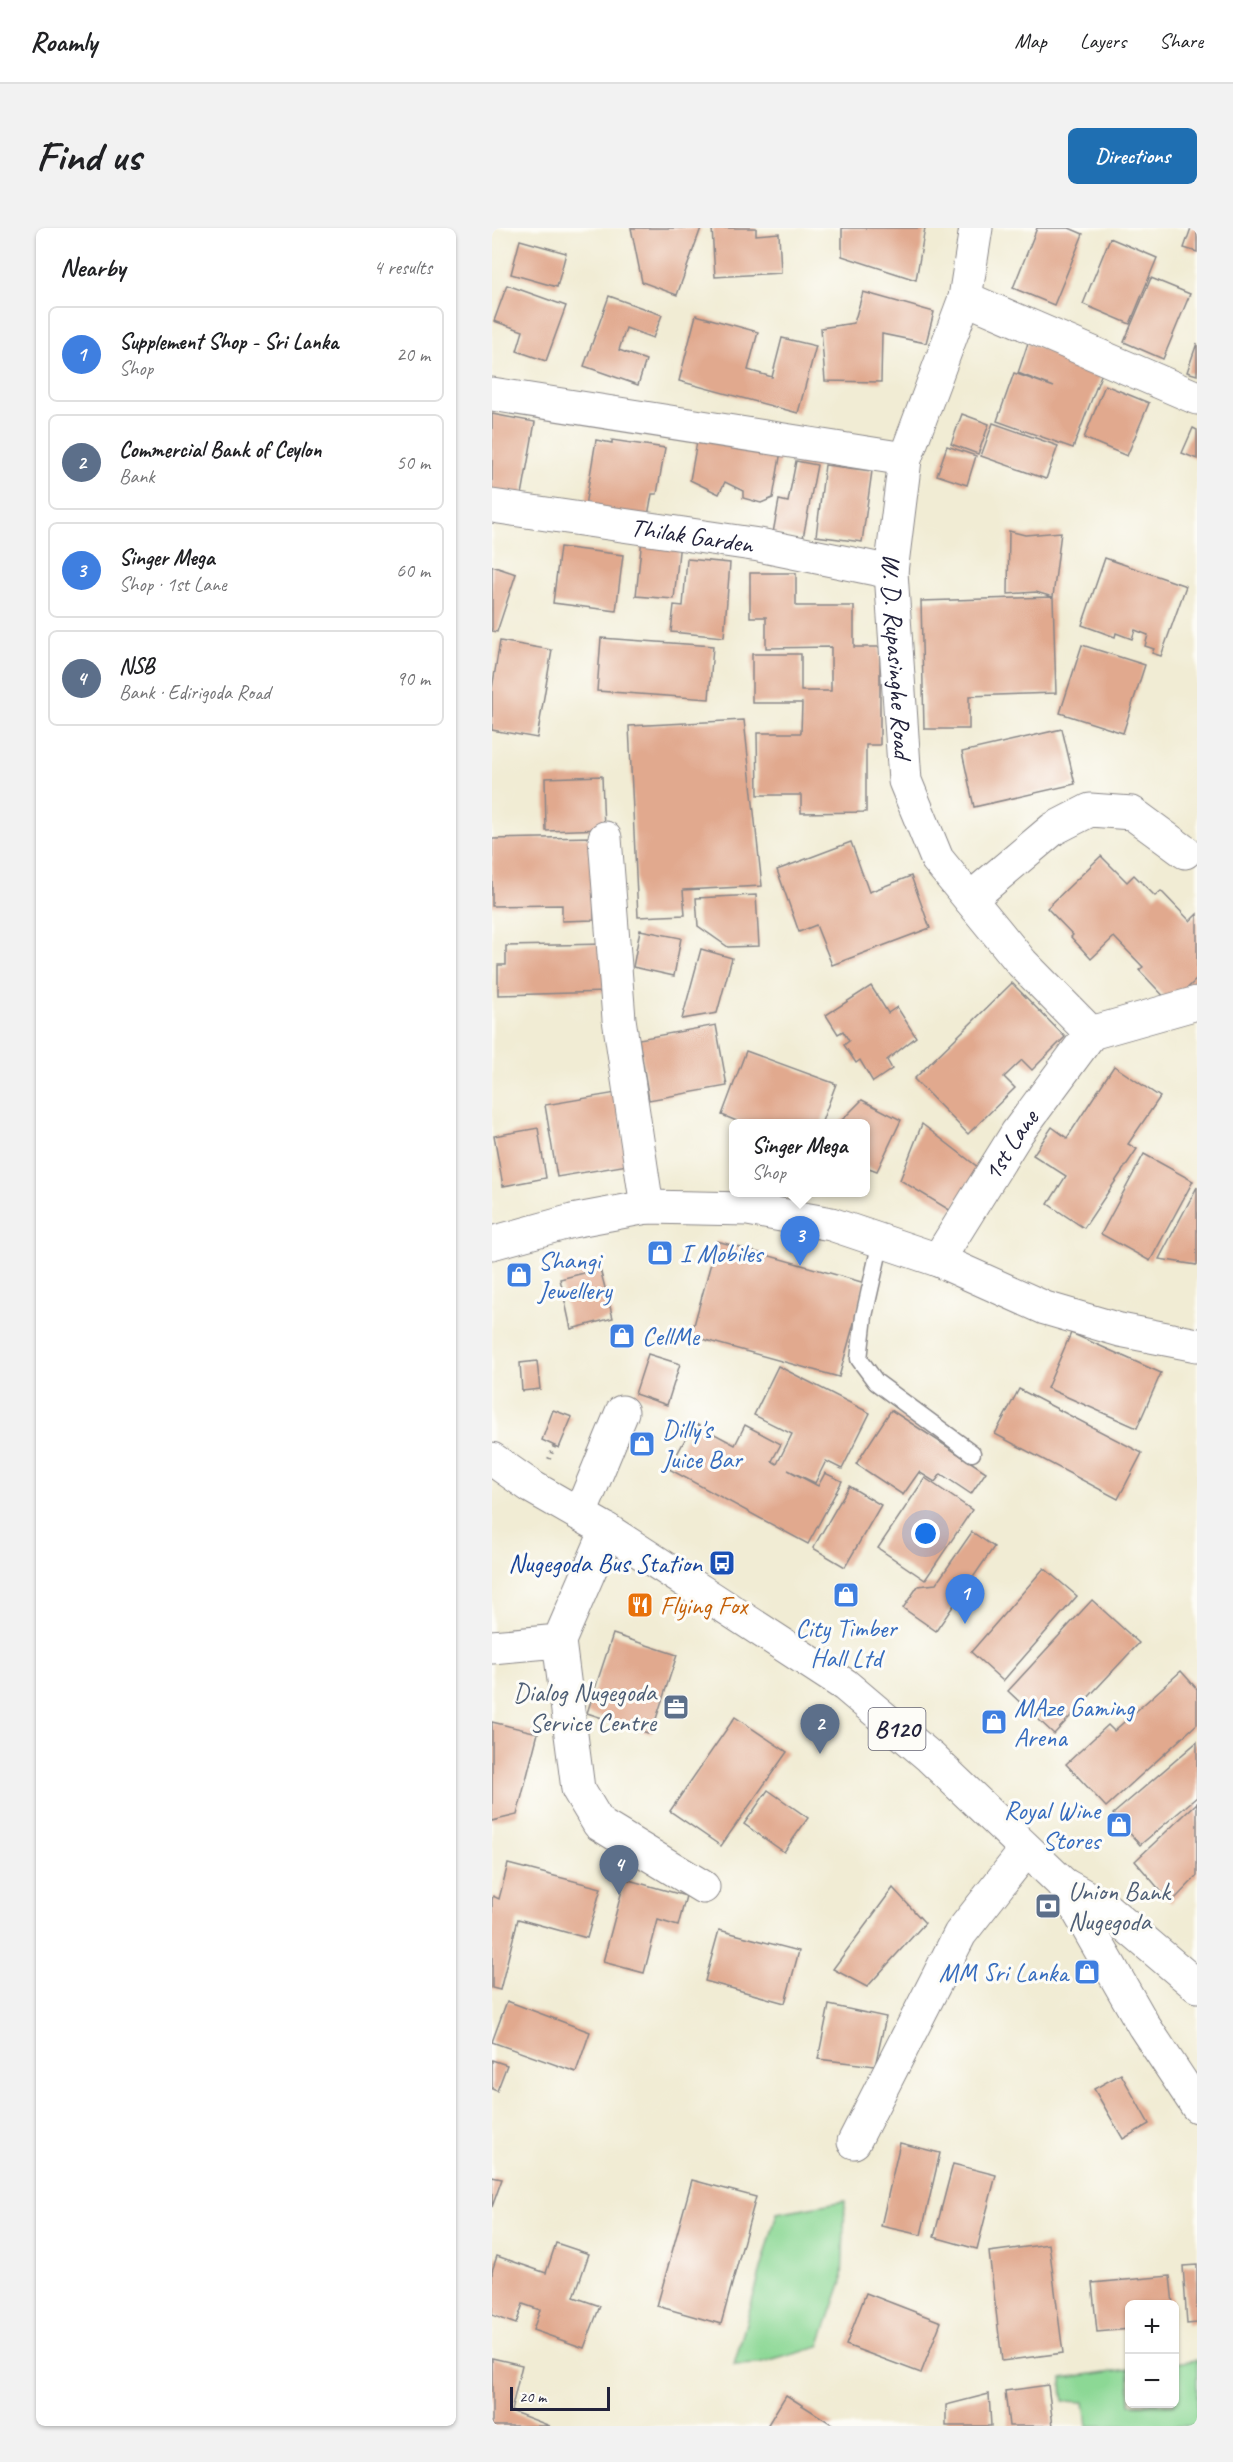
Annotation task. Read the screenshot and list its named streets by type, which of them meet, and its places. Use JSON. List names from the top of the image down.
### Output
{
  "streets": {
    "street": [
      "Thilak Garden",
      "W. D. Rupasinghe Road",
      "1st Lane",
      "B120"
    ]
  },
  "crossings": [
    ["Thilak Garden", "W. D. Rupasinghe Road"],
    ["W. D. Rupasinghe Road", "1st Lane"]
  ],
  "places": {
    "shop": [
      "I Mobiles",
      "Shangi Jewellery",
      "CellMe",
      "Dilly's Juice Bar",
      "City Timber Hall Ltd",
      "MAze Gaming Arena",
      "Royal Wine Stores",
      "MM Sri Lanka"
    ],
    "bus stop": ["Nugegoda Bus Station"],
    "restaurant": ["Flying Fox"],
    "office": ["Dialog Nugegoda Service Centre"],
    "bank": ["Union Bank Nugegoda"]
  },
  "scale_bar": "20 m",
  "page": {
    "header": "Roamly",
    "nav": ["Map", "Layers", "Share"],
    "buttons": "Directions",
    "title": "Find us",
    "heading": ["Nearby", "4 results"],
    "list": [
      {
        "mark": "1",
        "name": "Supplement Shop - Sri Lanka",
        "note": "Shop",
        "value": "20 m"
      },
      {
        "mark": "2",
        "name": "Commercial Bank of Ceylon",
        "note": "Bank",
        "value": "50 m"
      },
      {
        "mark": "3",
        "name": "Singer Mega",
        "note": "Shop · 1st Lane",
        "value": "60 m"
      },
      {
        "mark": "4",
        "name": "NSB",
        "note": "Bank · Edirigoda Road",
        "value": "90 m"
      }
    ],
    "popup": ["Singer Mega", "Shop"],
    "pins": [
      "3",
      "1",
      "2",
      "4"
    ],
    "map_buttons": ["+", "−"],
    "scale": "20 m"
  }
}
